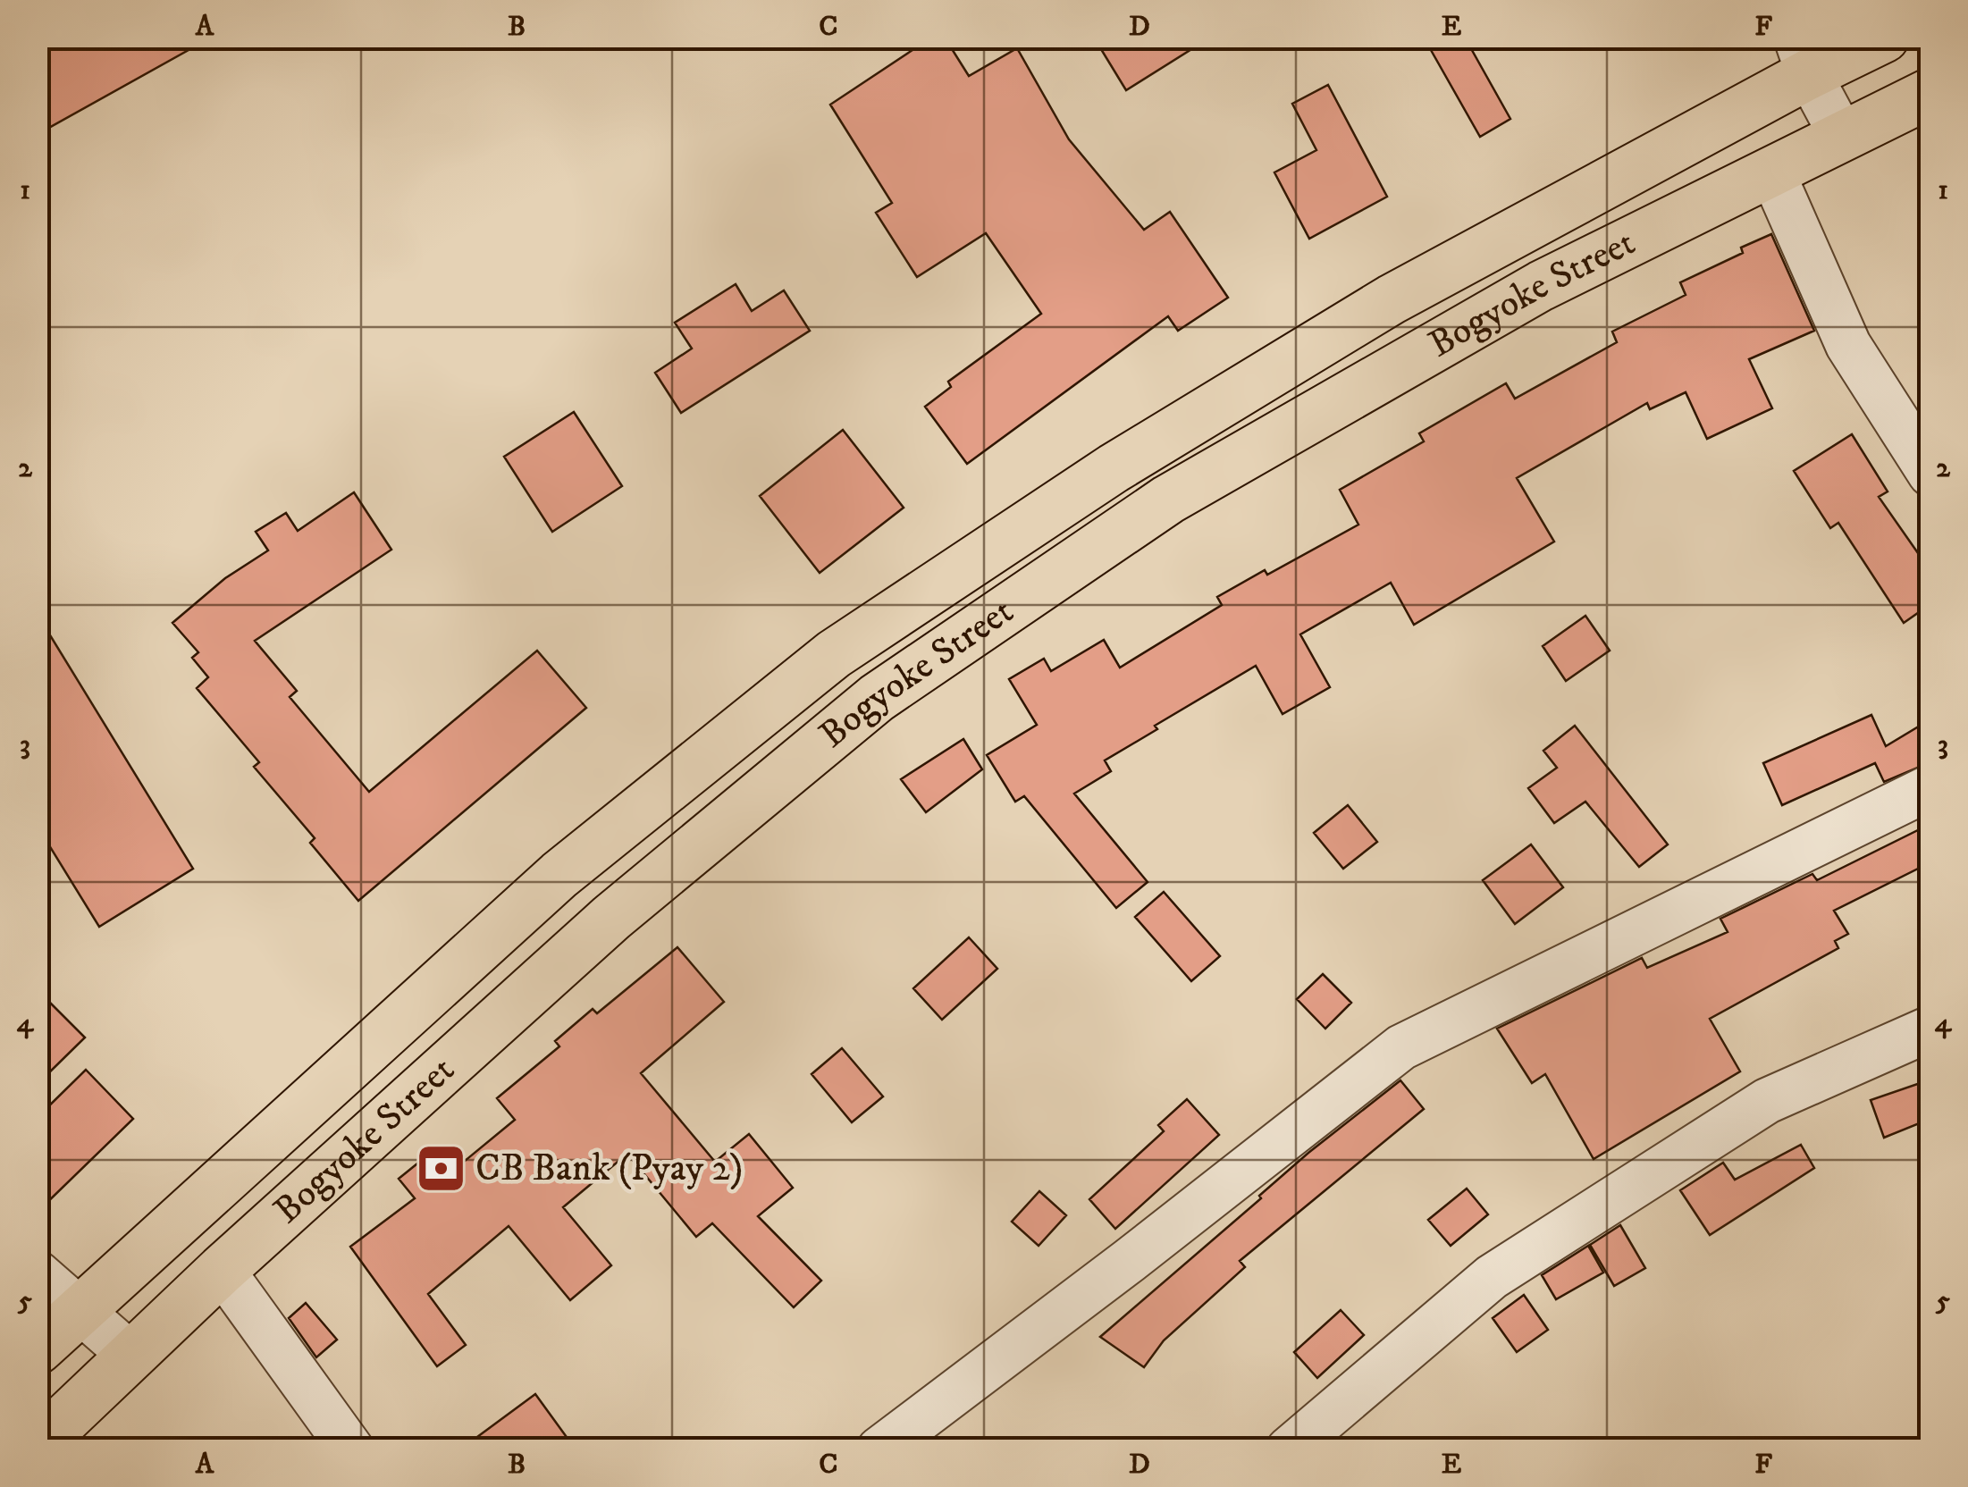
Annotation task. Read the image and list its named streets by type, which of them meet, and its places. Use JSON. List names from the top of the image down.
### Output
{
  "streets": {
    "main road": ["Bogyoke Street"]
  },
  "places": {
    "bank": ["CB Bank (Pyay 2)"]
  },
  "grid": {
    "columns": [
      "A",
      "B",
      "C",
      "D",
      "E",
      "F"
    ],
    "rows": [
      "1",
      "2",
      "3",
      "4",
      "5"
    ]
  }
}
